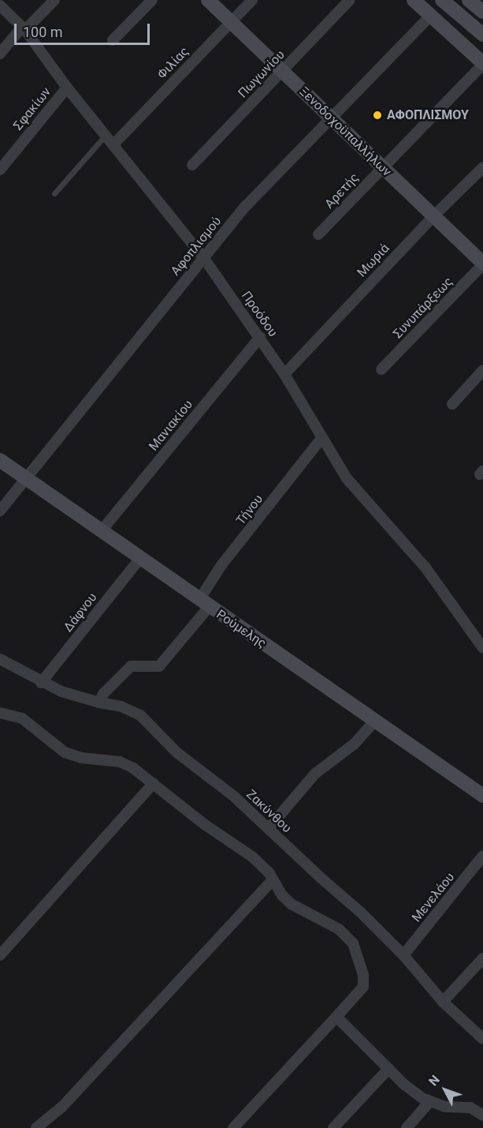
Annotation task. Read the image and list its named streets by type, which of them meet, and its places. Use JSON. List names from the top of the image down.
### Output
{
  "streets": {
    "street": [
      "Φιλίας",
      "Πωγωνίου",
      "Σφακίων",
      "Ξενοδοχοϋπαλλήλων",
      "Αρετής",
      "Αφοπλισμού",
      "Μωριά",
      "Συνυπάρξεως",
      "Προόδου",
      "Μανιακίου",
      "Τήνου",
      "Δάφνου",
      "Ρούμελης",
      "Ζακύνθου",
      "Μενελάου"
    ]
  },
  "crossings": [
    ["Φιλίας", "Ξενοδοχοϋπαλλήλων"],
    ["Φιλίας", "Προόδου"],
    ["Πωγωνίου", "Ξενοδοχοϋπαλλήλων"],
    ["Σφακίων", "Προόδου"],
    ["Ξενοδοχοϋπαλλήλων", "Αρετής"],
    ["Ξενοδοχοϋπαλλήλων", "Αφοπλισμού"],
    ["Ξενοδοχοϋπαλλήλων", "Μωριά"],
    ["Ξενοδοχοϋπαλλήλων", "Συνυπάρξεως"],
    ["Αφοπλισμού", "Προόδου"],
    ["Αφοπλισμού", "Ρούμελης"],
    ["Μωριά", "Προόδου"],
    ["Προόδου", "Μανιακίου"],
    ["Προόδου", "Τήνου"],
    ["Μανιακίου", "Ρούμελης"],
    ["Τήνου", "Ρούμελης"],
    ["Τήνου", "Ζακύνθου"],
    ["Δάφνου", "Ρούμελης"],
    ["Δάφνου", "Ζακύνθου"],
    ["Ζακύνθου", "Μενελάου"]
  ],
  "places": ["ΑΦΟΠΛΙΣΜΟΥ"],
  "scale_bar": "100 m",
  "north": "top left"
}
